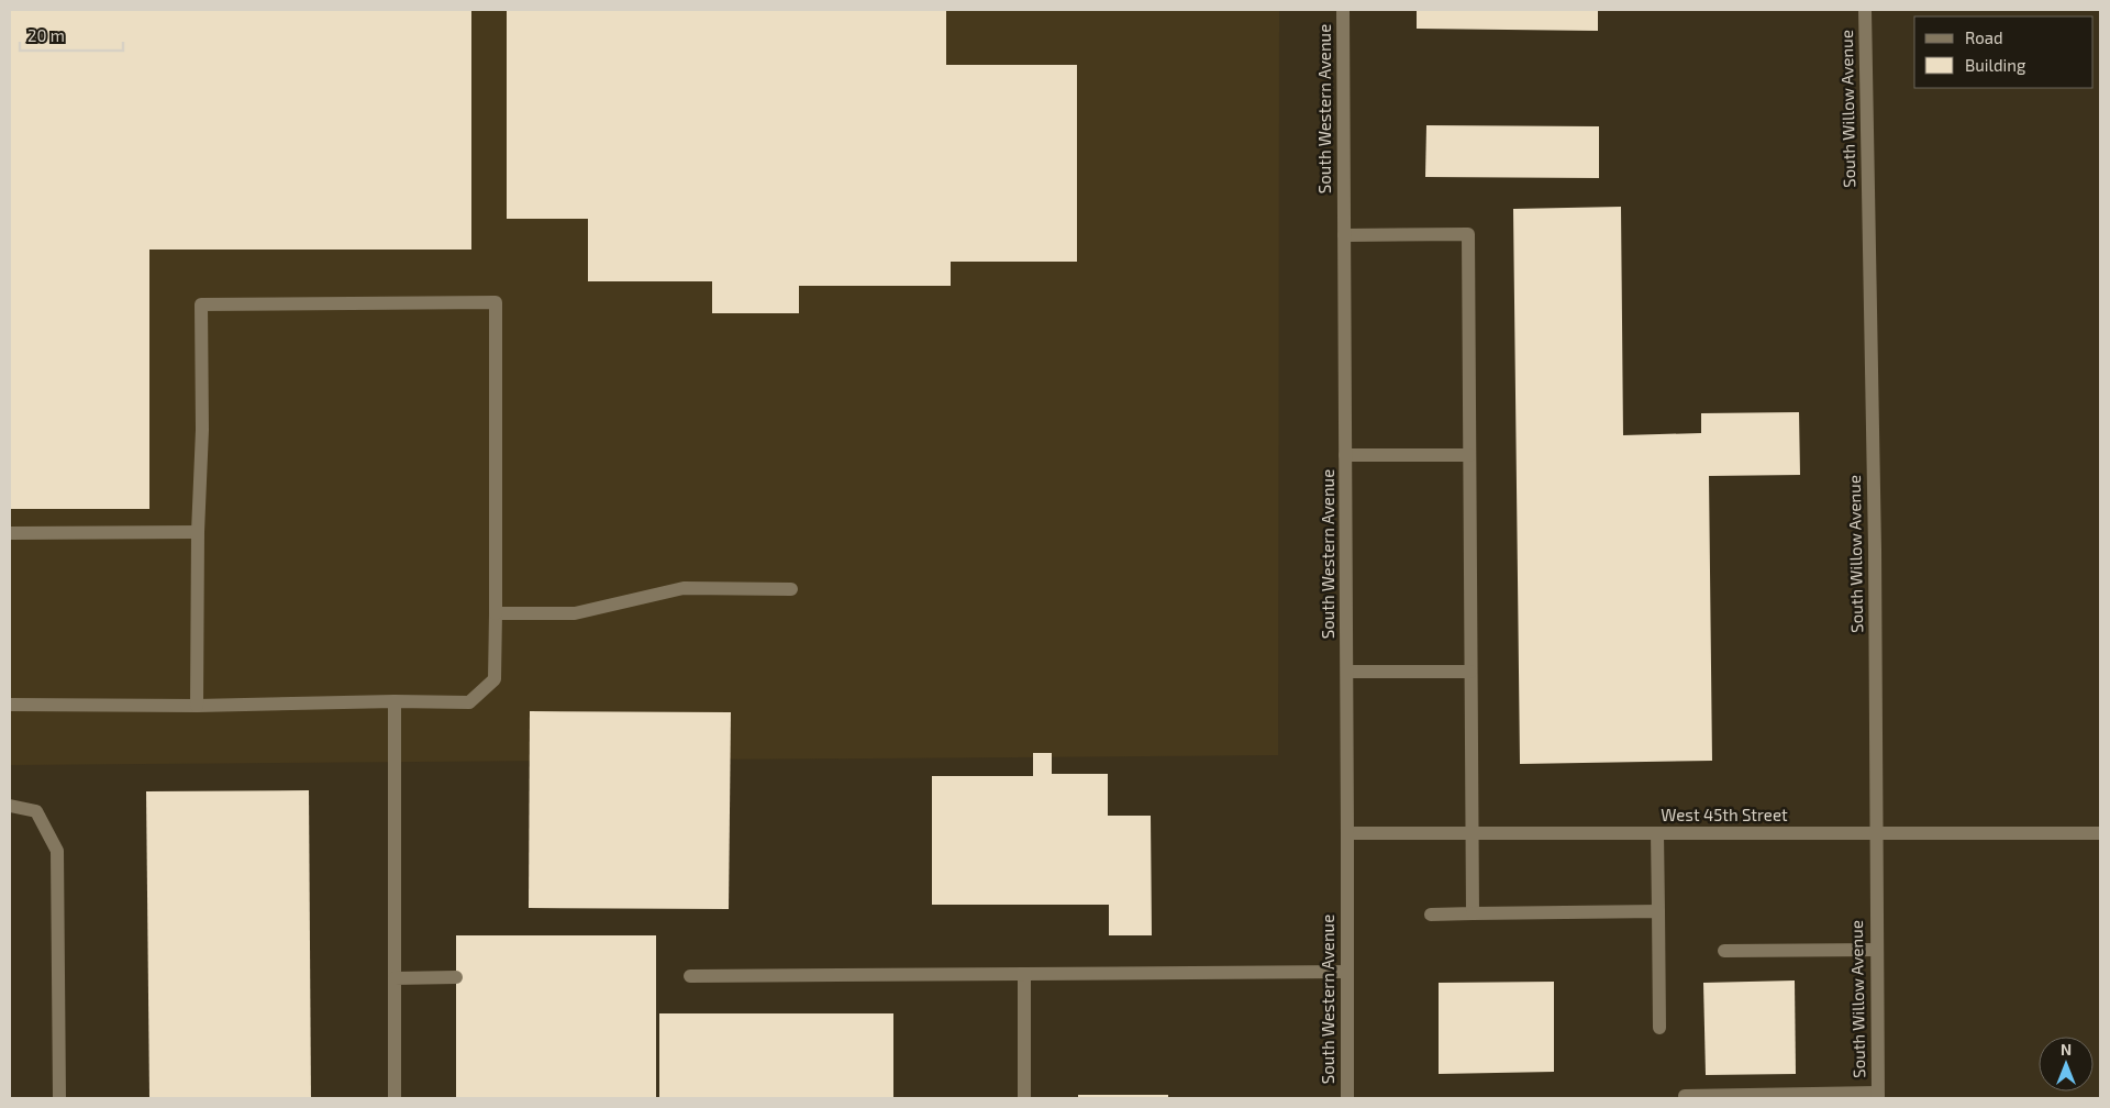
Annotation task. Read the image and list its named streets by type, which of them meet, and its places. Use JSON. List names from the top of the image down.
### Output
{
  "streets": {
    "street": ["South Western Avenue", "South Willow Avenue", "West 45th Street"]
  },
  "crossings": [
    ["South Western Avenue", "West 45th Street"],
    ["South Willow Avenue", "West 45th Street"]
  ],
  "legend": ["Road", "Building"],
  "scale_bar": "20 m",
  "north": "top"
}
